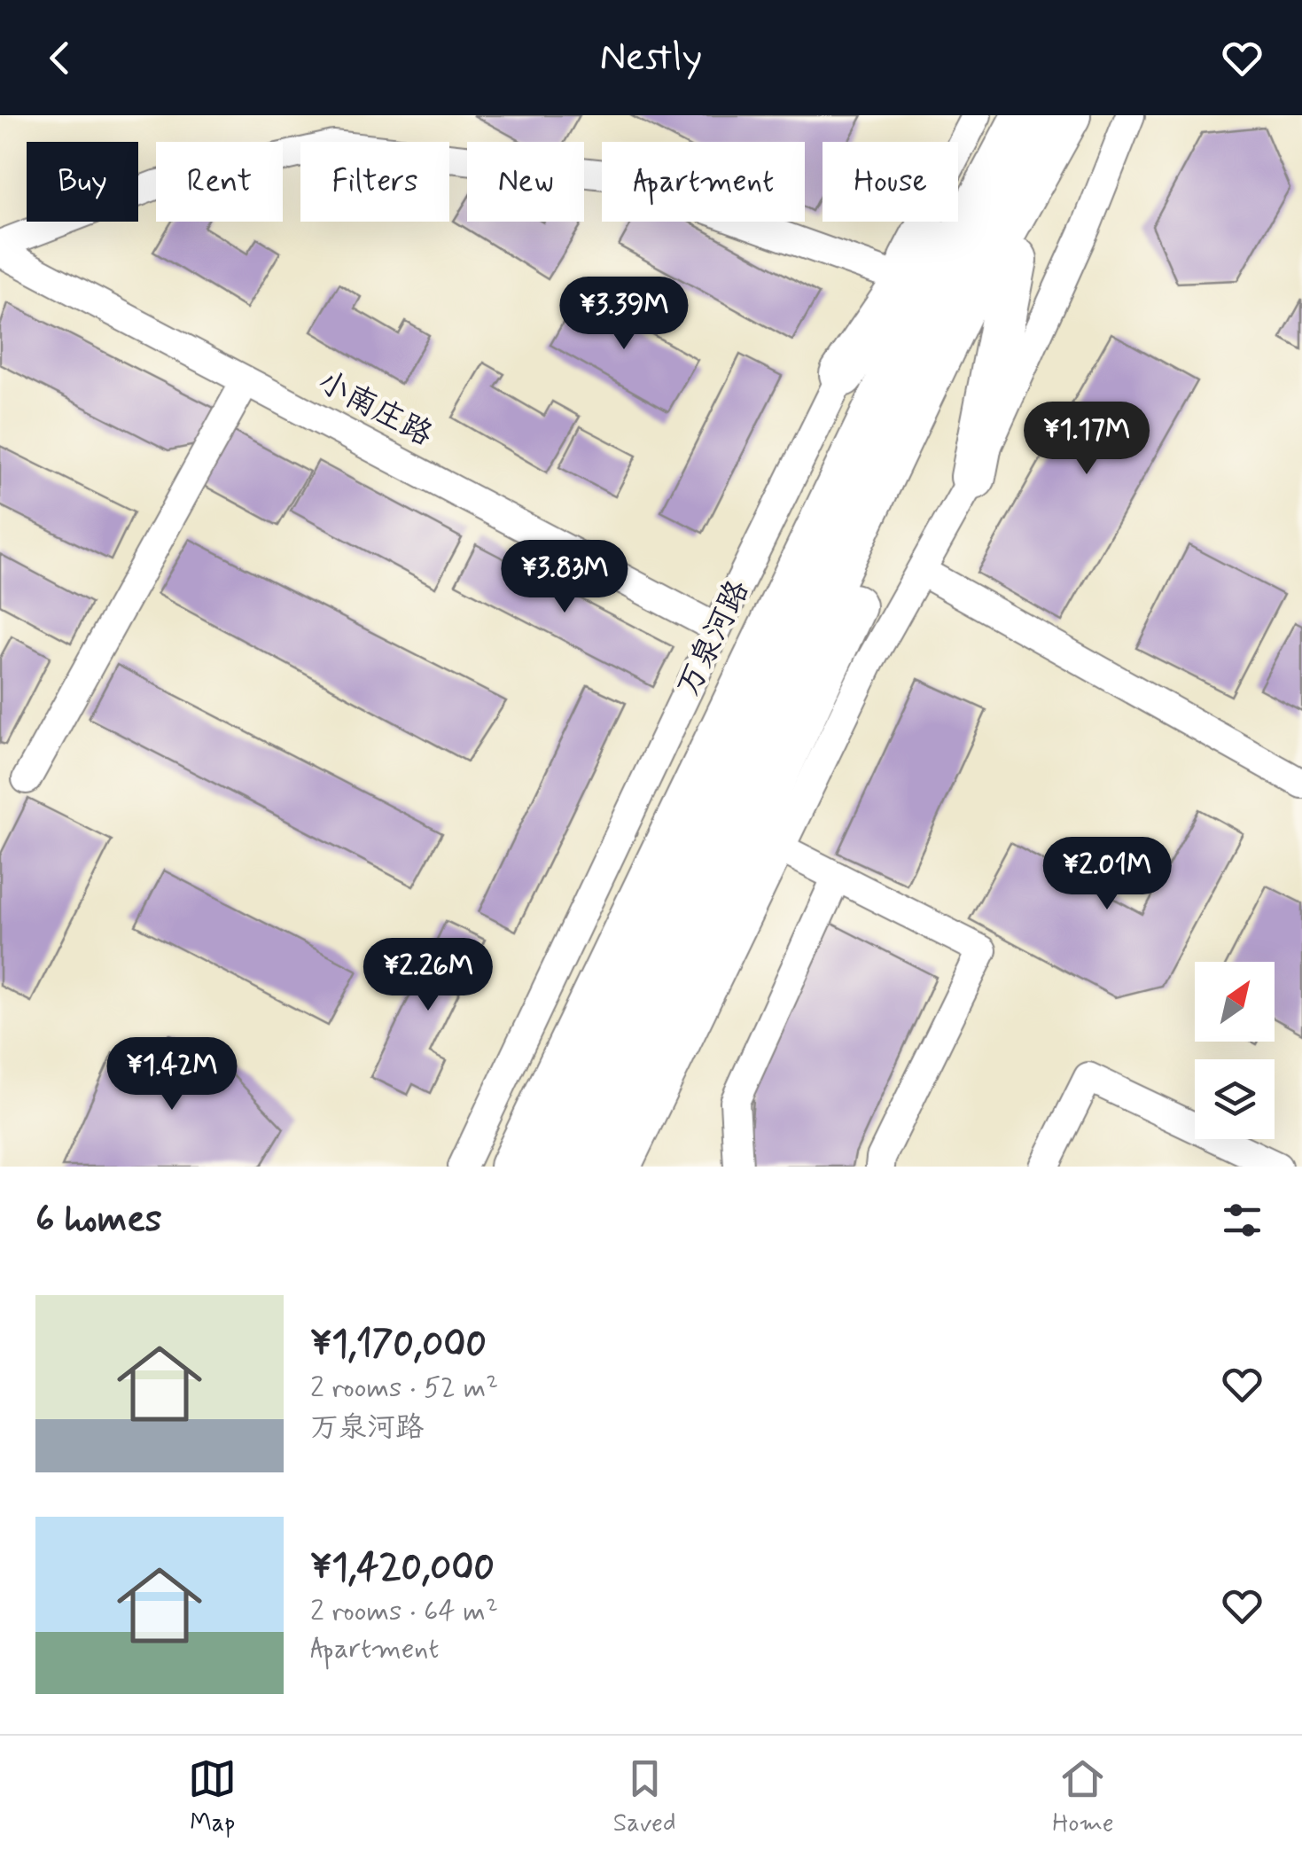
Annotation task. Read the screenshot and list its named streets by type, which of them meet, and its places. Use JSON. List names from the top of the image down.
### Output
{
  "streets": {
    "highway": ["万泉河路"],
    "street": ["小南庄路"]
  },
  "crossings": [
    ["小南庄路", "万泉河路"]
  ],
  "north": "top right",
  "page": {
    "header": "Nestly",
    "chip": [
      "Buy",
      "Rent",
      "Filters",
      "New",
      "Apartment",
      "House"
    ],
    "price": [
      "¥3.39M",
      "¥1.17M",
      "¥3.83M",
      "¥2.01M",
      "¥2.26M",
      "¥1.42M"
    ],
    "heading": "6 homes",
    "list": [
      {
        "name": "¥1,170,000",
        "note": "2 rooms · 52 m² · 万泉河路"
      },
      {
        "name": "¥1,420,000",
        "note": "2 rooms · 64 m² · Apartment"
      }
    ],
    "tabs": ["Map", "Saved", "Home"]
  }
}
